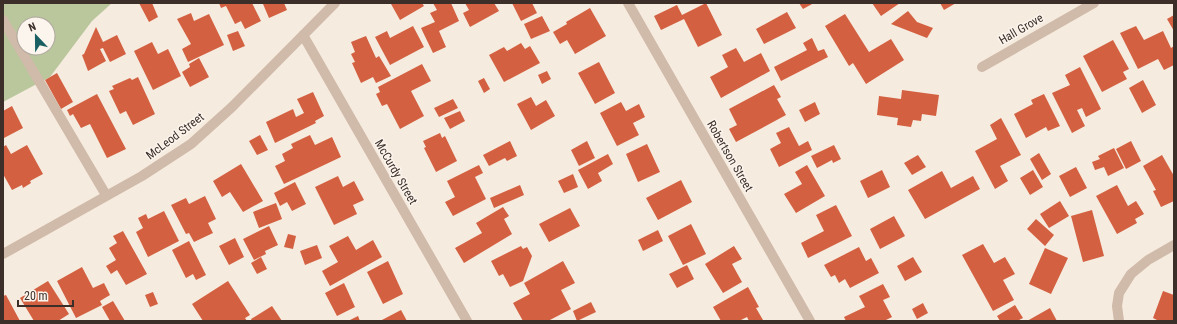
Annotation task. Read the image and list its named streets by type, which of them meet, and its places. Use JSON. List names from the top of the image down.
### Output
{
  "streets": {
    "street": [
      "Hall Grove",
      "McLeod Street",
      "Robertson Street",
      "McCurdy Street"
    ]
  },
  "crossings": [
    ["McLeod Street", "McCurdy Street"]
  ],
  "scale_bar": "20 m",
  "north": "top"
}
